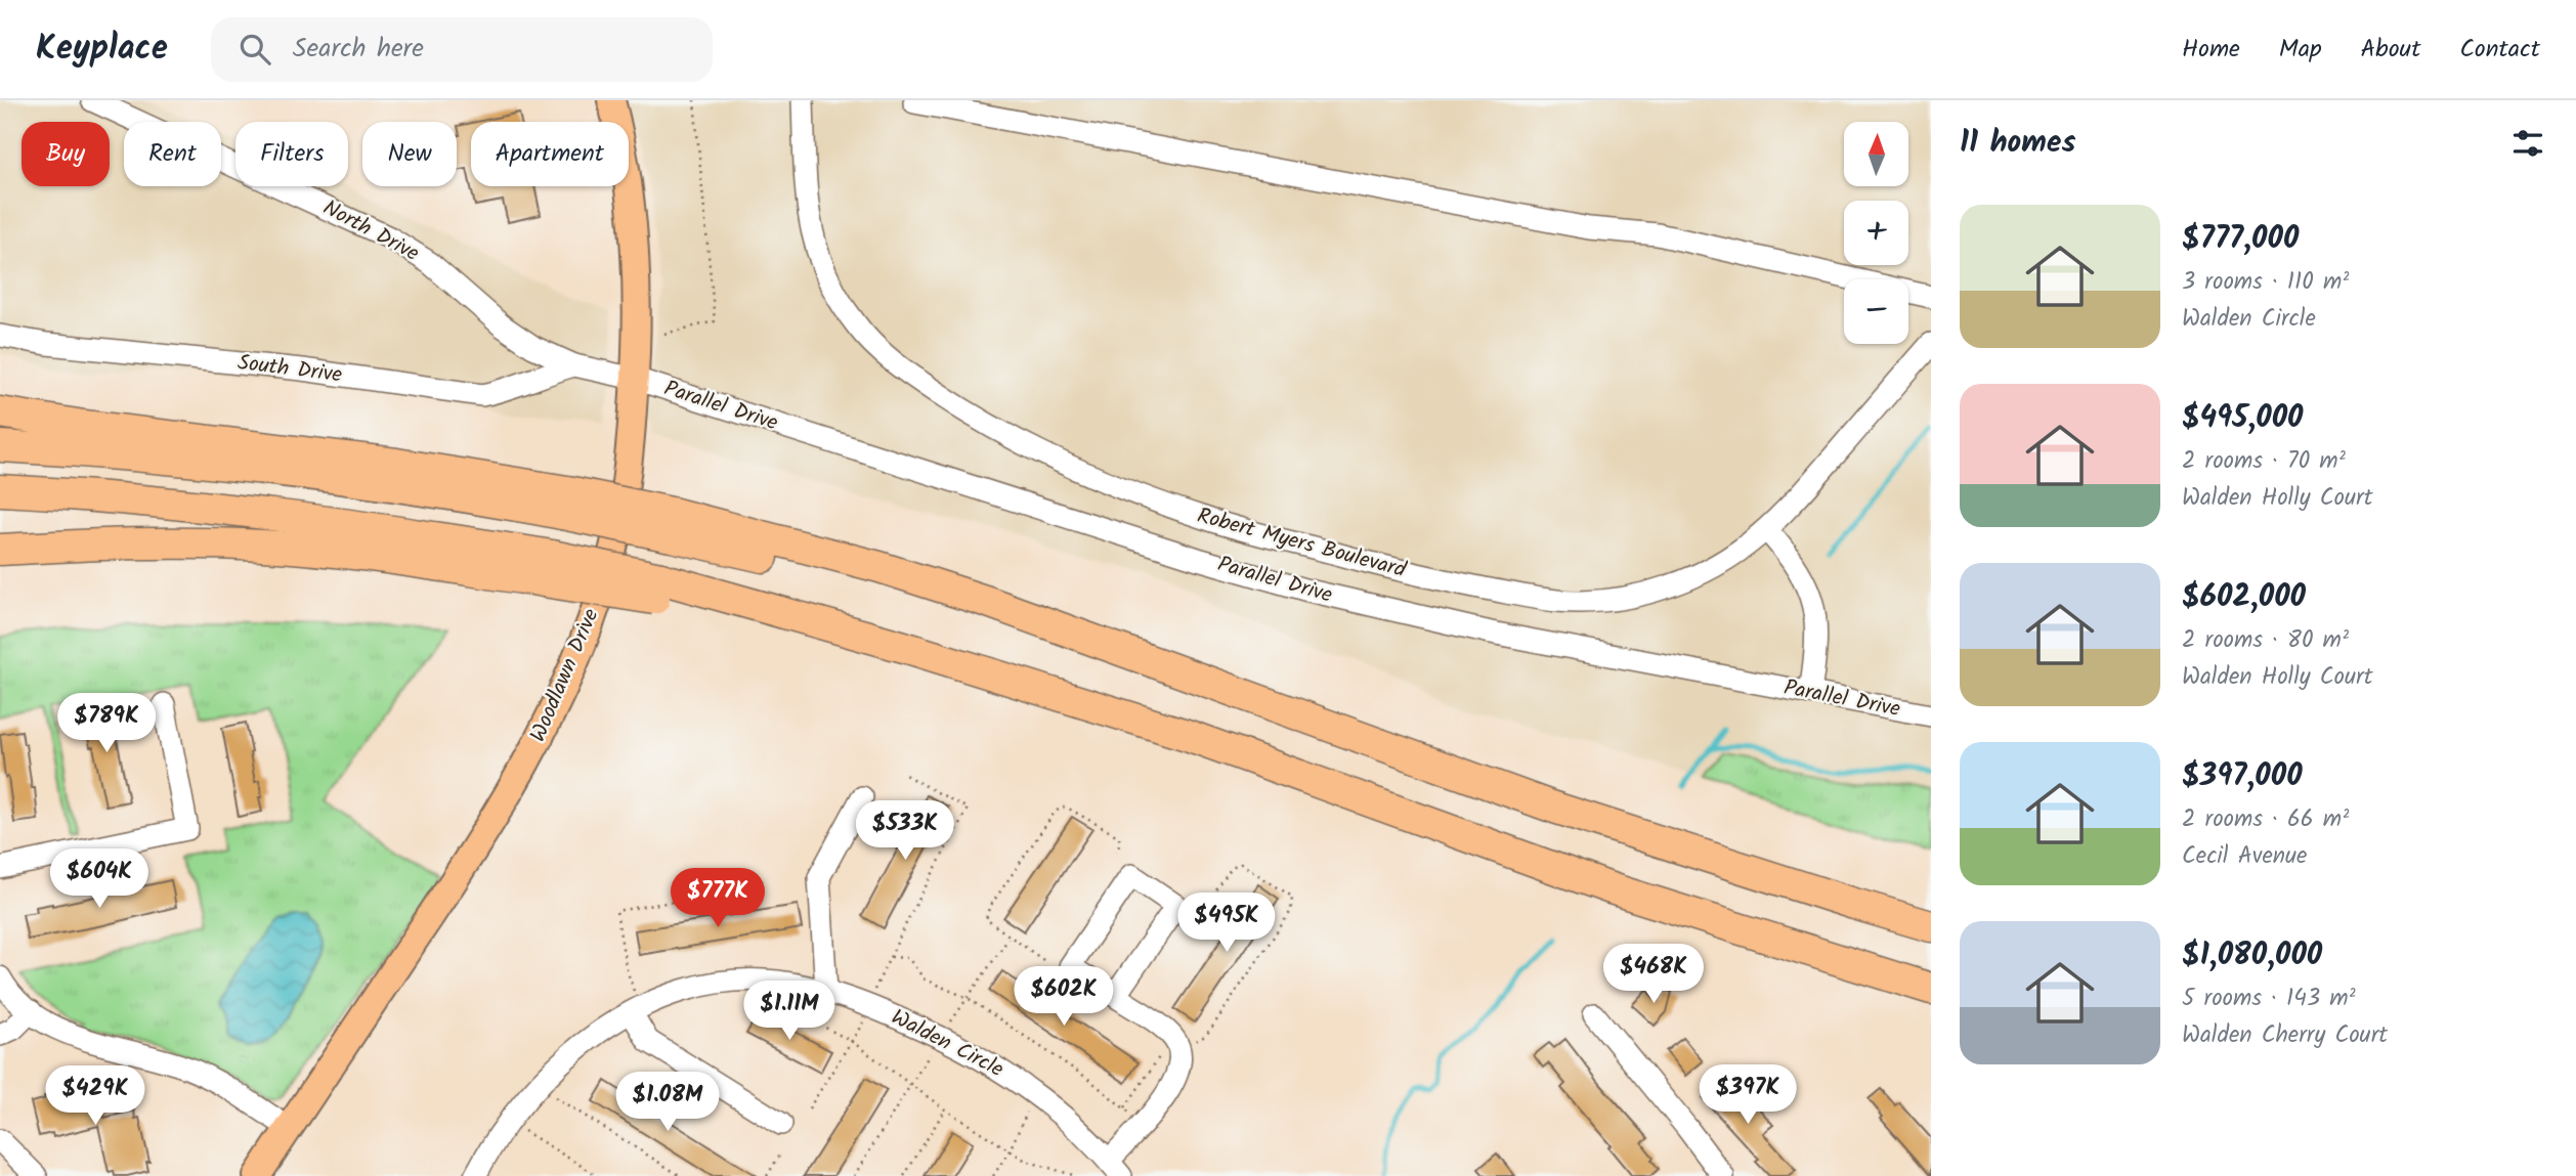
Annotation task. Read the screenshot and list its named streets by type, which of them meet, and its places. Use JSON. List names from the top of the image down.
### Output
{
  "streets": {
    "main road": ["Woodlawn Drive"],
    "street": [
      "North Drive",
      "South Drive",
      "Parallel Drive",
      "Robert Myers Boulevard",
      "Walden Circle"
    ]
  },
  "crossings": [
    ["North Drive", "South Drive"],
    ["North Drive", "Parallel Drive"],
    ["North Drive", "Woodlawn Drive"],
    ["Parallel Drive", "Woodlawn Drive"]
  ],
  "north": "top",
  "page": {
    "header": "Keyplace",
    "search": "Search here",
    "nav": [
      "Home",
      "Map",
      "About",
      "Contact"
    ],
    "heading": "11 homes",
    "map_buttons": ["+", "−"],
    "chip": [
      "Buy",
      "Rent",
      "Filters",
      "New",
      "Apartment"
    ],
    "list": [
      {
        "name": "$777,000",
        "note": "3 rooms · 110 m² · Walden Circle"
      },
      {
        "name": "$495,000",
        "note": "2 rooms · 70 m² · Walden Holly Court"
      },
      {
        "name": "$602,000",
        "note": "2 rooms · 80 m² · Walden Holly Court"
      },
      {
        "name": "$397,000",
        "note": "2 rooms · 66 m² · Cecil Avenue"
      },
      {
        "name": "$1,080,000",
        "note": "5 rooms · 143 m² · Walden Cherry Court"
      }
    ],
    "price": [
      "$789K",
      "$533K",
      "$604K",
      "$777K",
      "$495K",
      "$468K",
      "$602K",
      "$1.11M",
      "$397K",
      "$429K",
      "$1.08M"
    ]
  }
}
